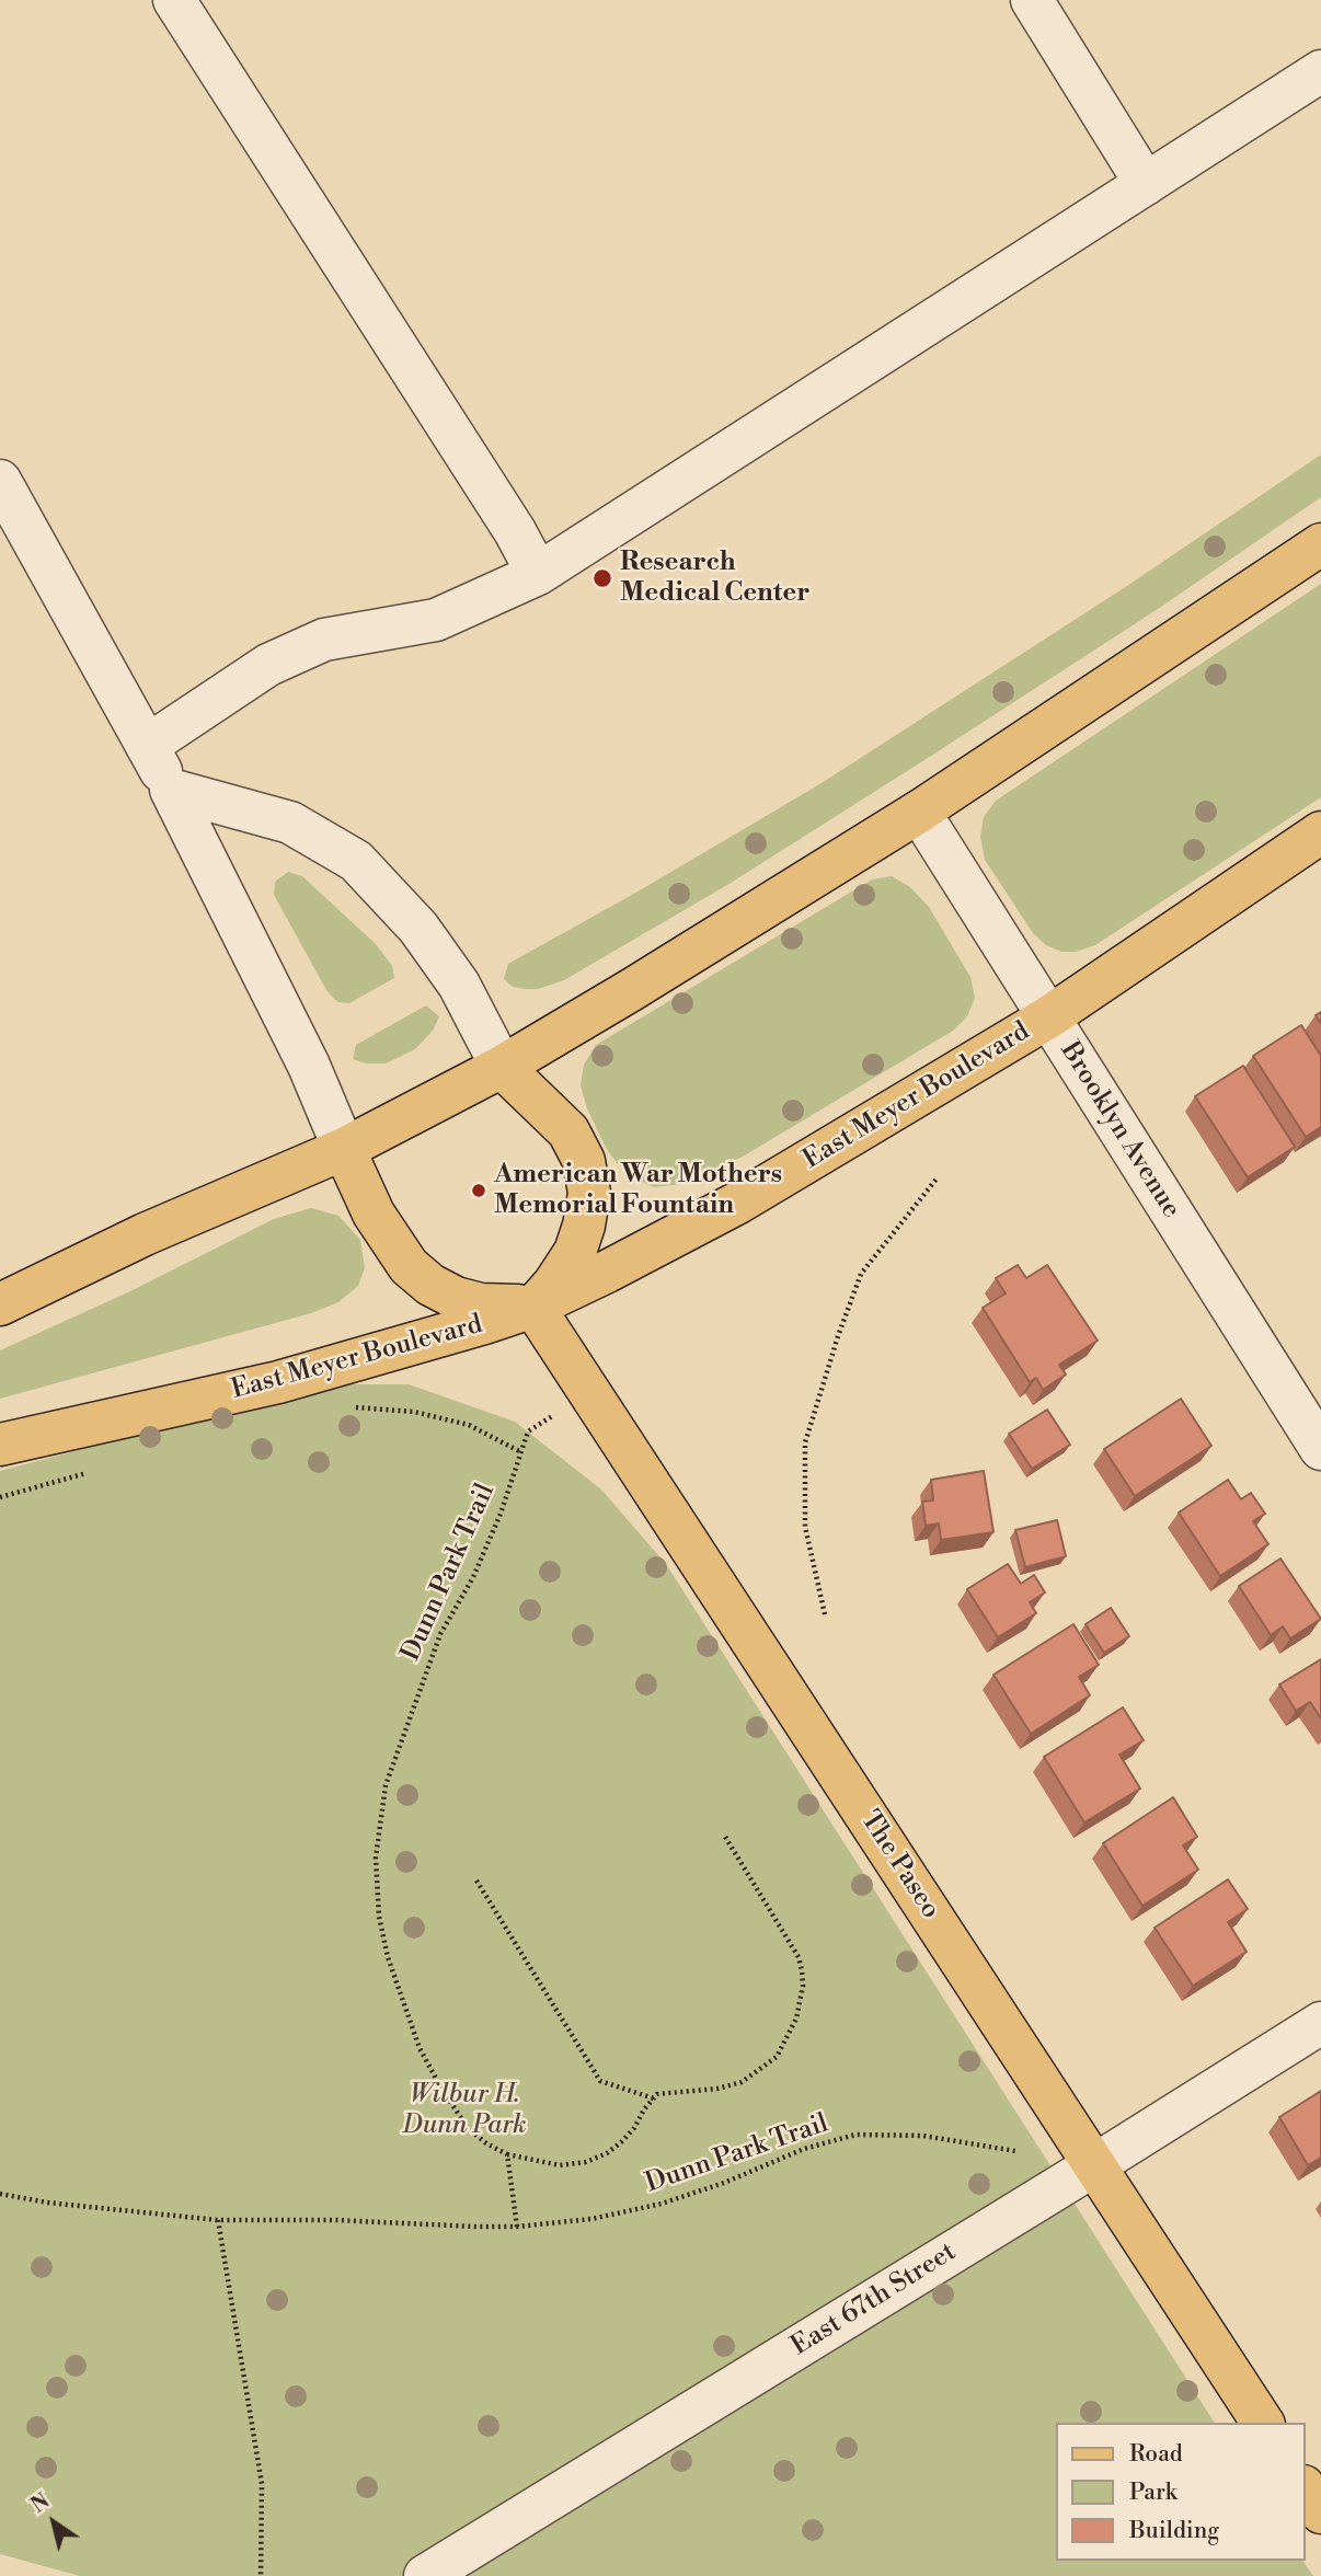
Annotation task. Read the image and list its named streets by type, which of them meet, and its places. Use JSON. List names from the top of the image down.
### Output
{
  "streets": {
    "main road": ["East Meyer Boulevard", "The Paseo"],
    "street": ["Brooklyn Avenue", "East 67th Street"],
    "path": ["Dunn Park Trail"]
  },
  "crossings": [
    ["East Meyer Boulevard", "Brooklyn Avenue"],
    ["East Meyer Boulevard", "The Paseo"],
    ["The Paseo", "East 67th Street"]
  ],
  "parks": ["Wilbur H. Dunn Park"],
  "places": ["Research Medical Center", "American War Mothers Memorial Fountain"],
  "legend": ["Road", "Park", "Building"],
  "north": "top left"
}
